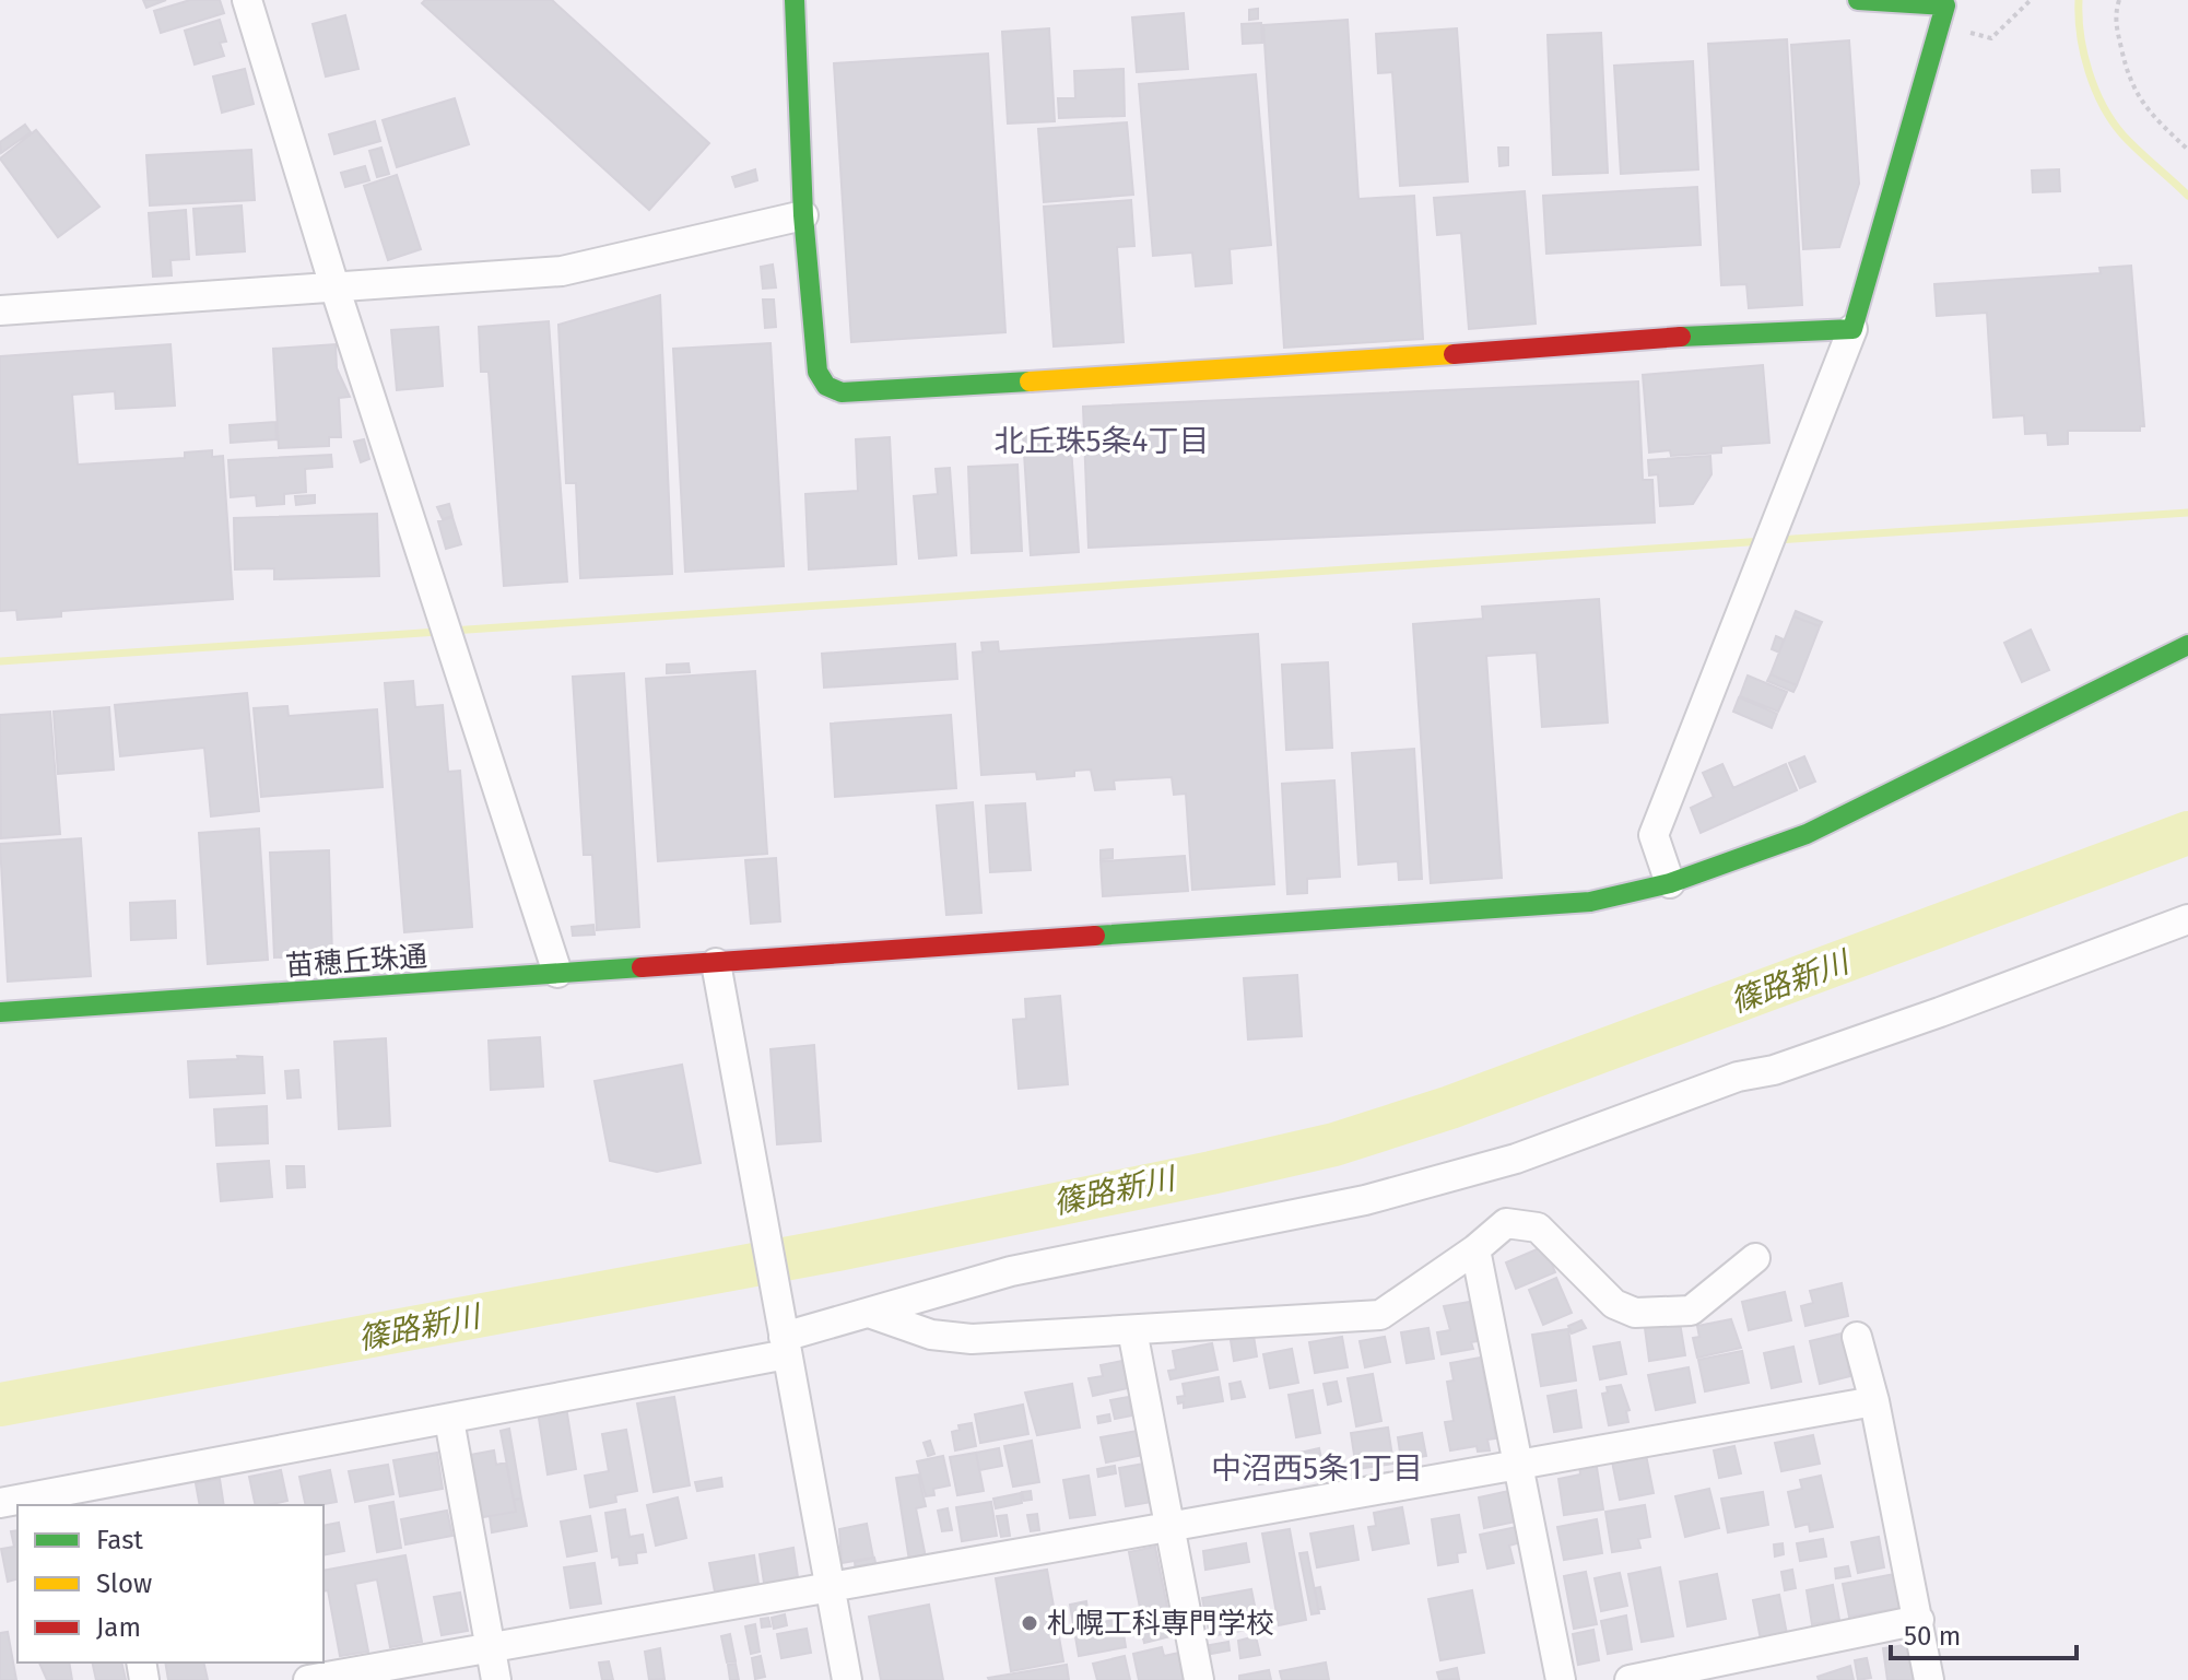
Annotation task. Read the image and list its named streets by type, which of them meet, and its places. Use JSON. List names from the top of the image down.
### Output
{
  "streets": {
    "street": ["苗穂丘珠通"]
  },
  "districts": ["北丘珠5条4丁目", "中沼西5条1丁目"],
  "water": ["篠路新川"],
  "places": ["札幌工科専門学校"],
  "legend": ["Fast", "Slow", "Jam"],
  "scale_bar": "50 m"
}
